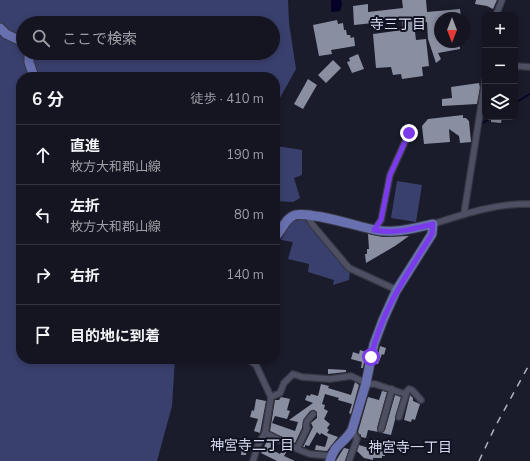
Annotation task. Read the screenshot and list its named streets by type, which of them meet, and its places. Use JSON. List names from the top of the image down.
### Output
{
  "districts": ["寺三丁目", "神宮寺二丁目", "神宮寺一丁目"],
  "north": "bottom",
  "page": {
    "map_buttons": ["+", "−"],
    "search": "ここで検索",
    "heading": ["6 分", "徒歩 · 410 m"],
    "list": [
      ["直進", "枚方大和郡山線", "190 m"],
      ["左折", "枚方大和郡山線", "80 m"],
      ["右折", "140 m"],
      "目的地に到着"
    ]
  }
}
